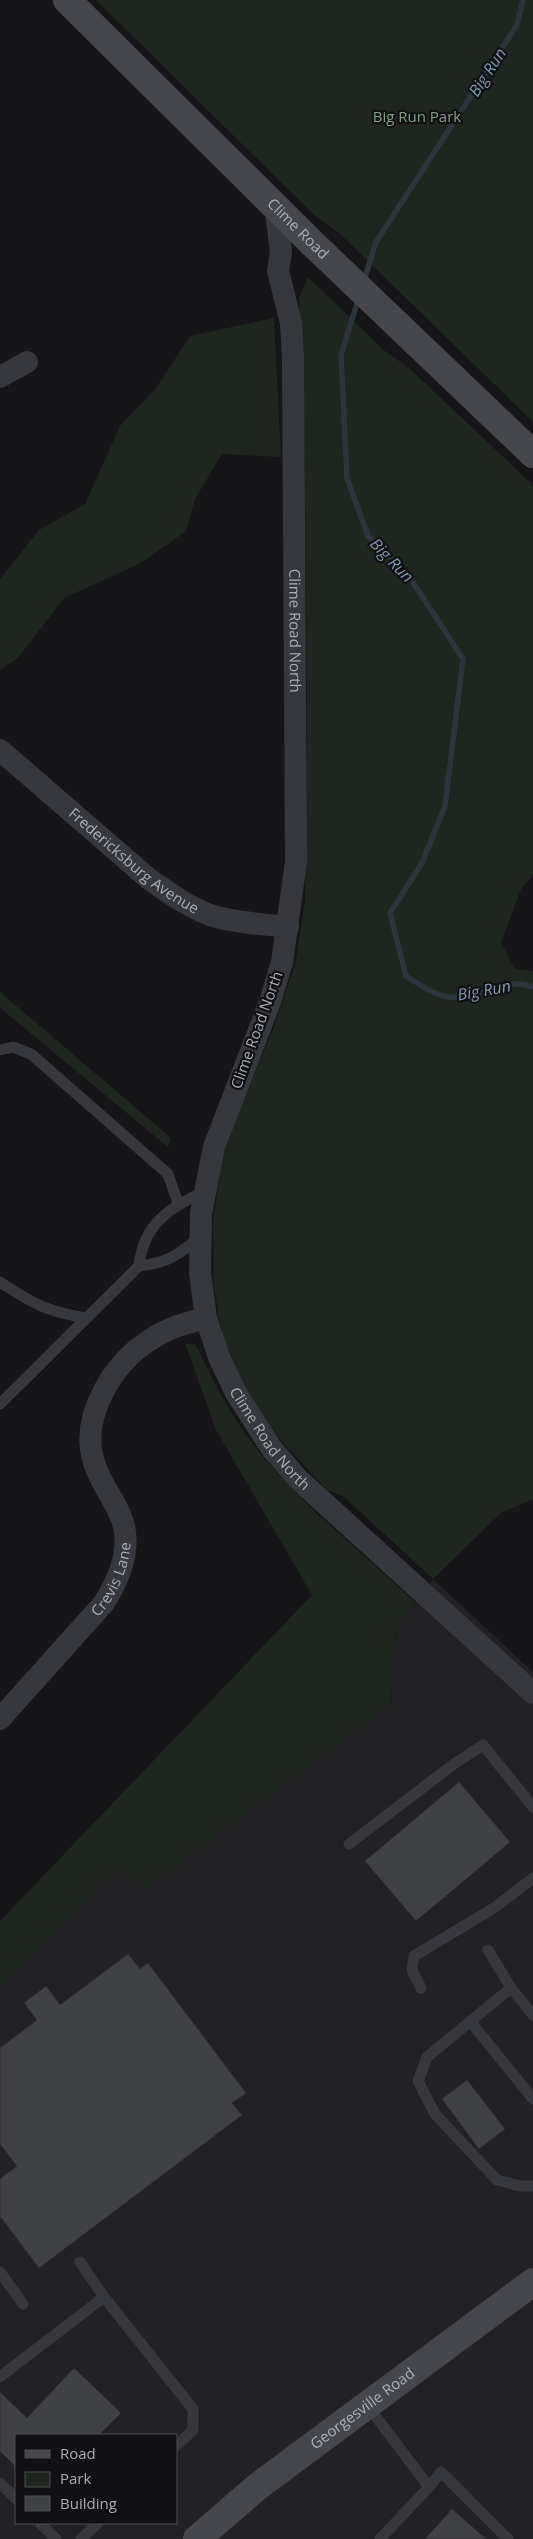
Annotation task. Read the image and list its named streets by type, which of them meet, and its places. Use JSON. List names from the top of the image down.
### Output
{
  "streets": {
    "main road": ["Clime Road", "Georgesville Road"],
    "street": ["Clime Road North", "Fredericksburg Avenue", "Crevis Lane"]
  },
  "crossings": [
    ["Clime Road", "Clime Road North"],
    ["Clime Road North", "Fredericksburg Avenue"],
    ["Clime Road North", "Crevis Lane"]
  ],
  "water": ["Big Run"],
  "parks": ["Big Run Park"],
  "legend": ["Road", "Park", "Building"]
}
